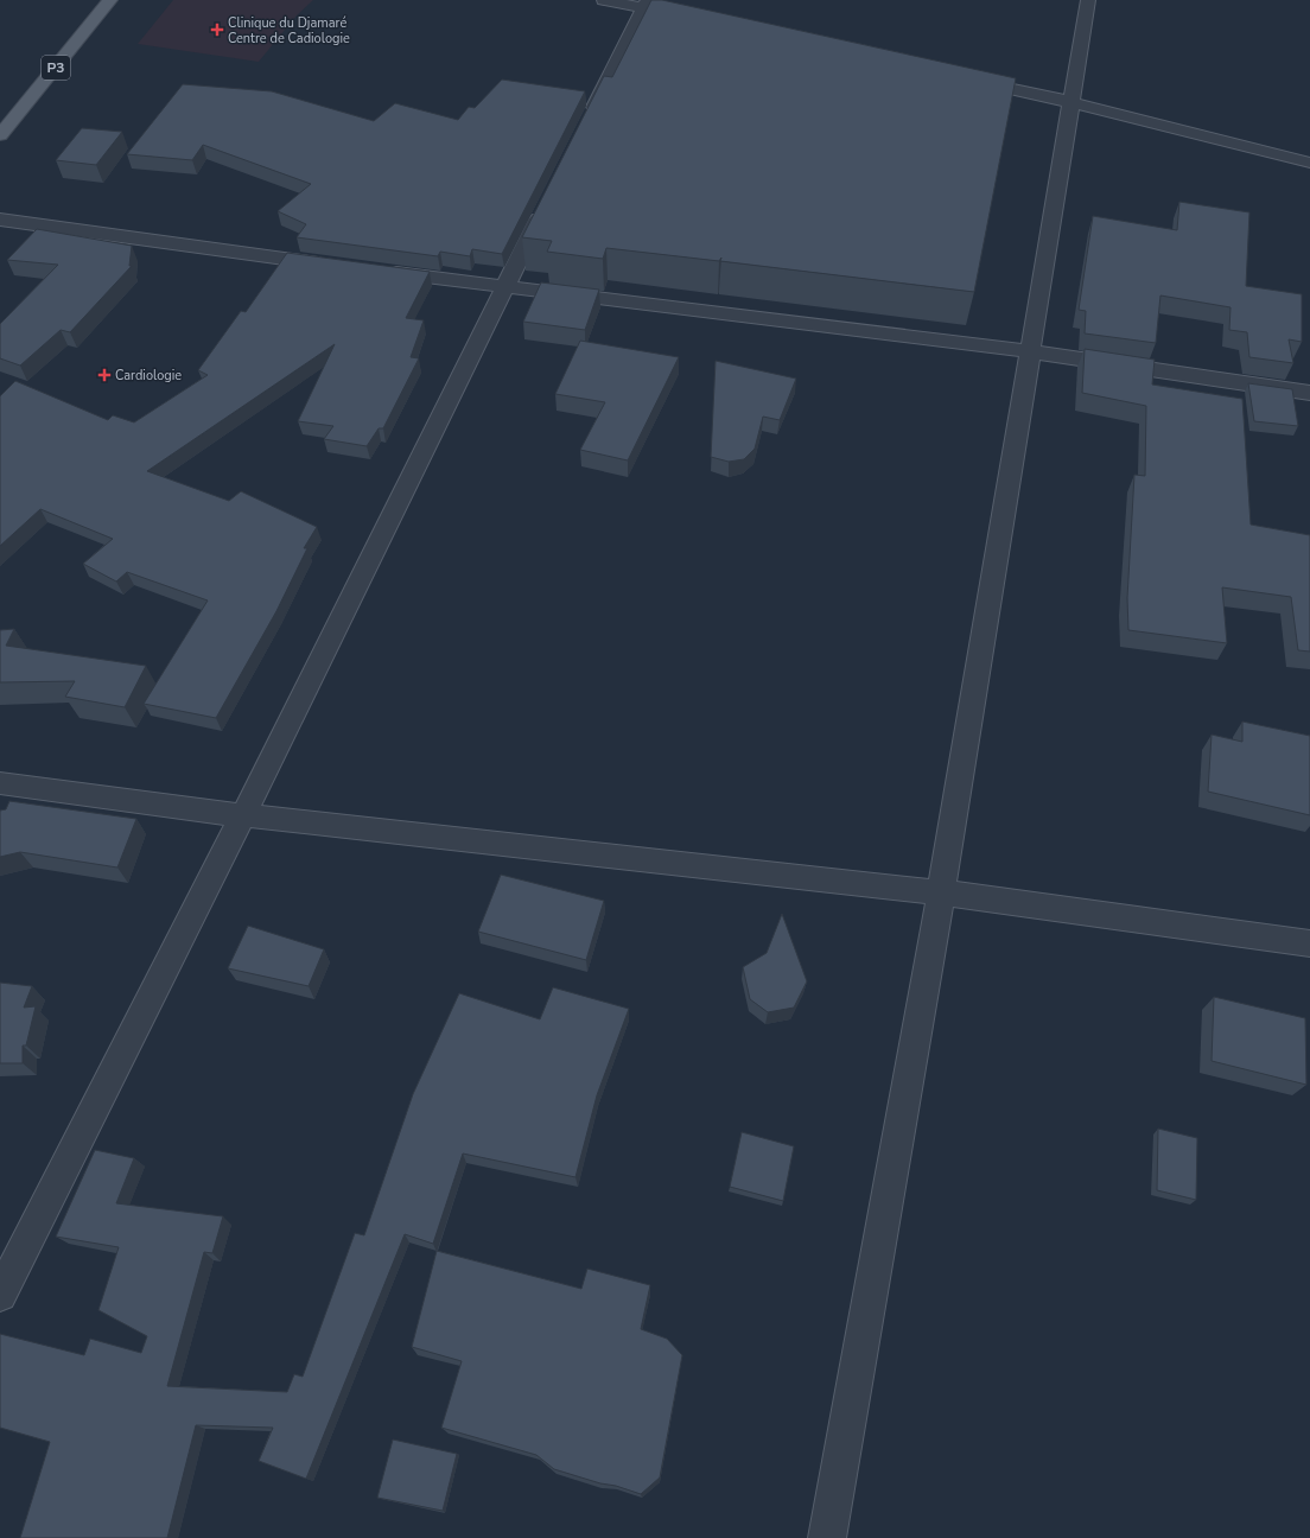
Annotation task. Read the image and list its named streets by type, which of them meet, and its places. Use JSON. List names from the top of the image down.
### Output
{
  "streets": {
    "main road": ["P3"]
  },
  "places": {
    "health": ["Clinique du Djamaré Centre de Cadiologie", "Cardiologie"]
  }
}
